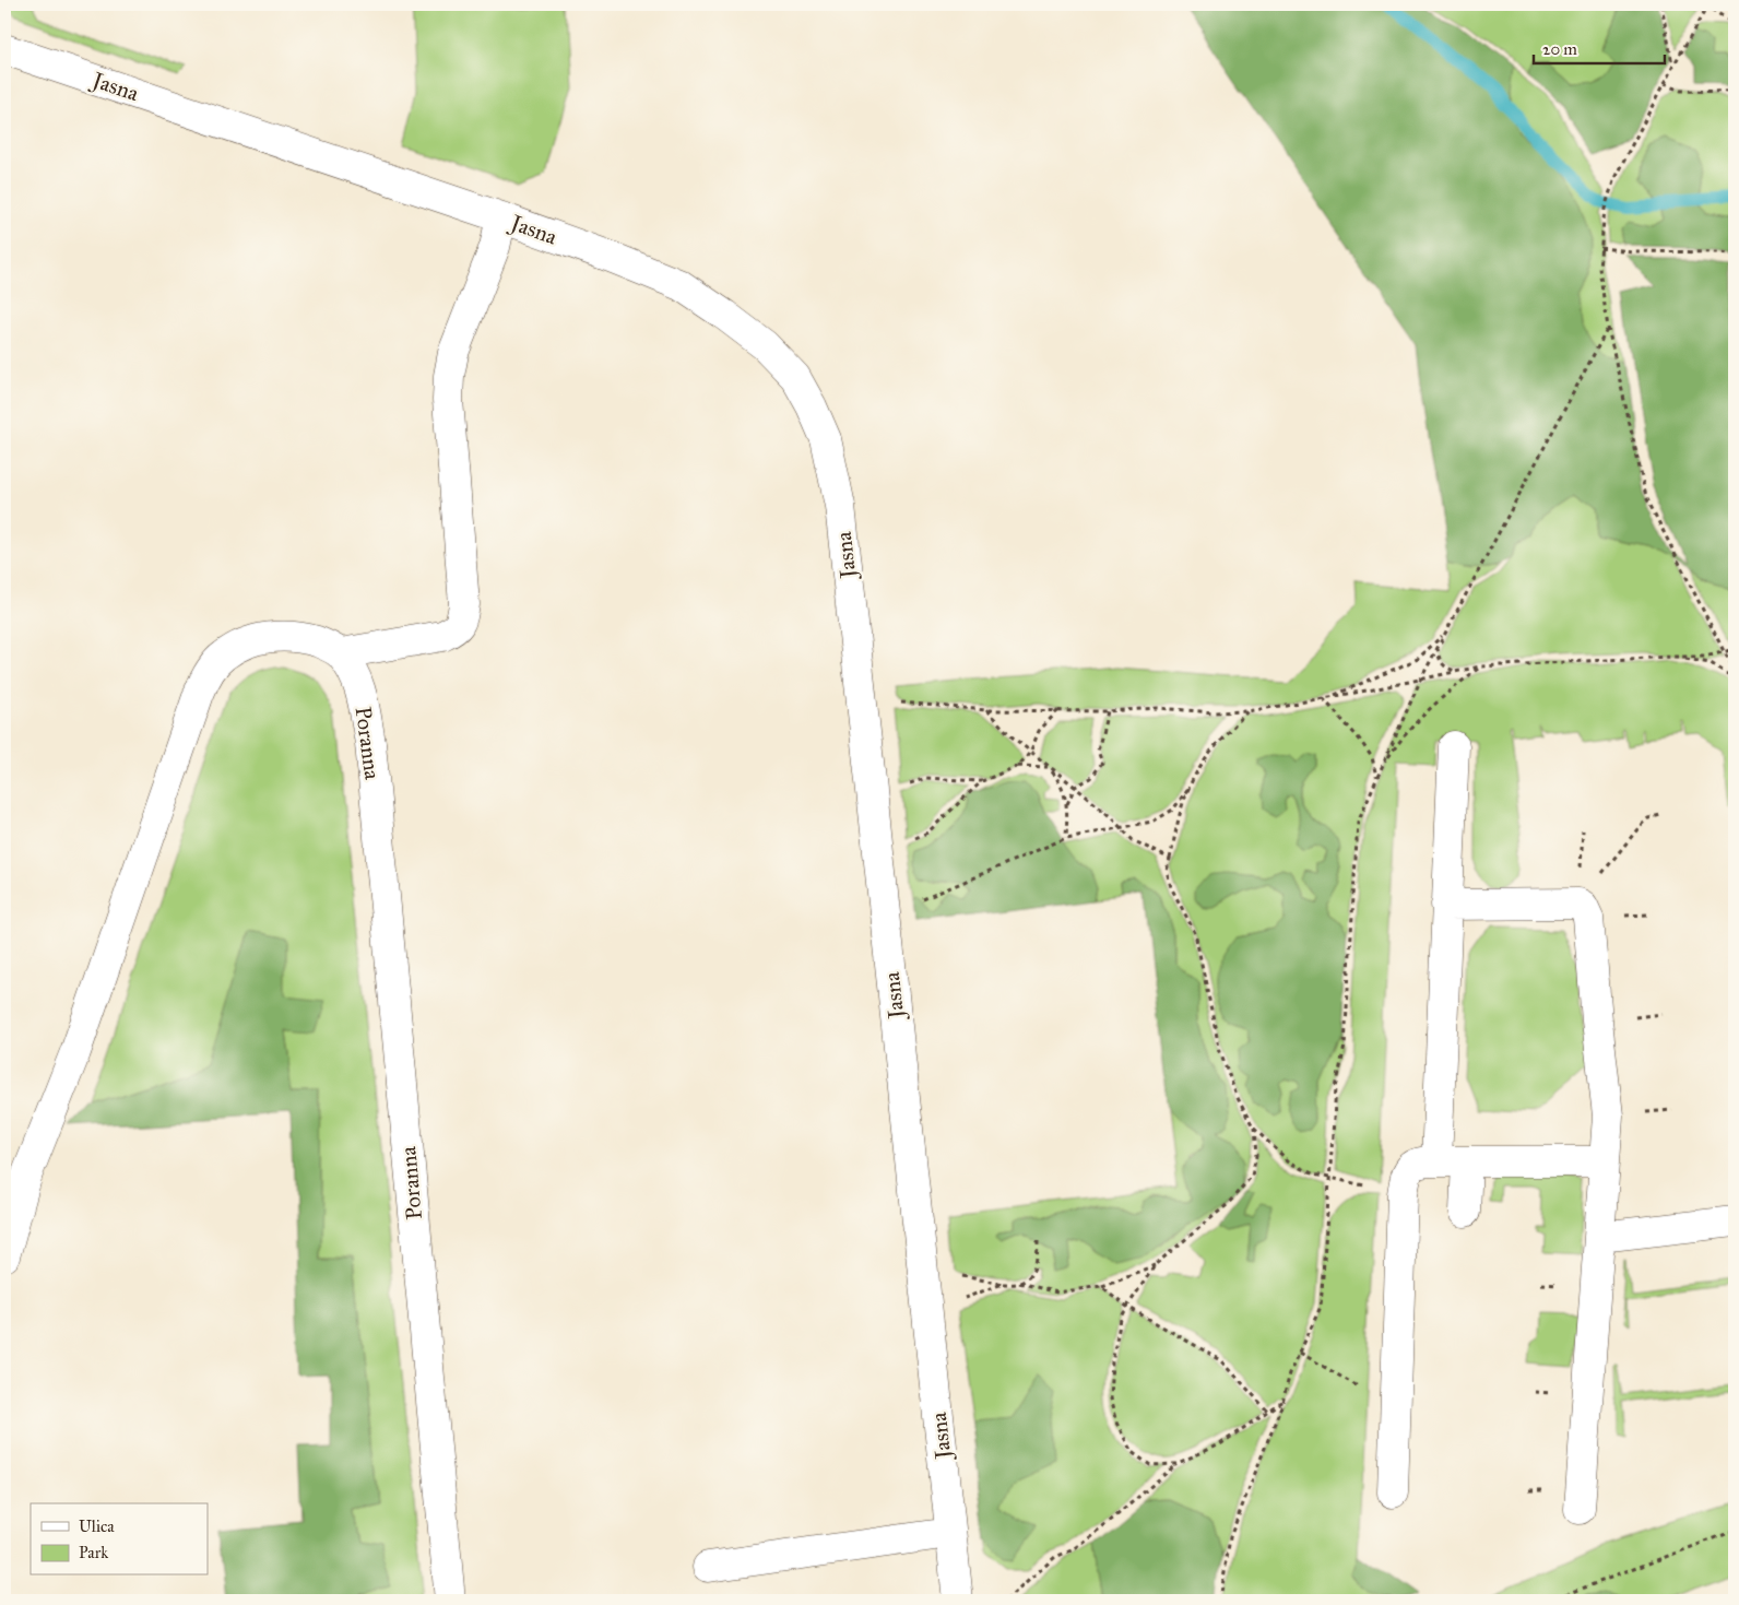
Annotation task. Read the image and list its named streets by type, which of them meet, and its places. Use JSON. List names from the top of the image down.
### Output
{
  "streets": {
    "street": ["Jasna", "Poranna"]
  },
  "legend": ["Ulica", "Park"],
  "scale_bar": "20 m"
}
